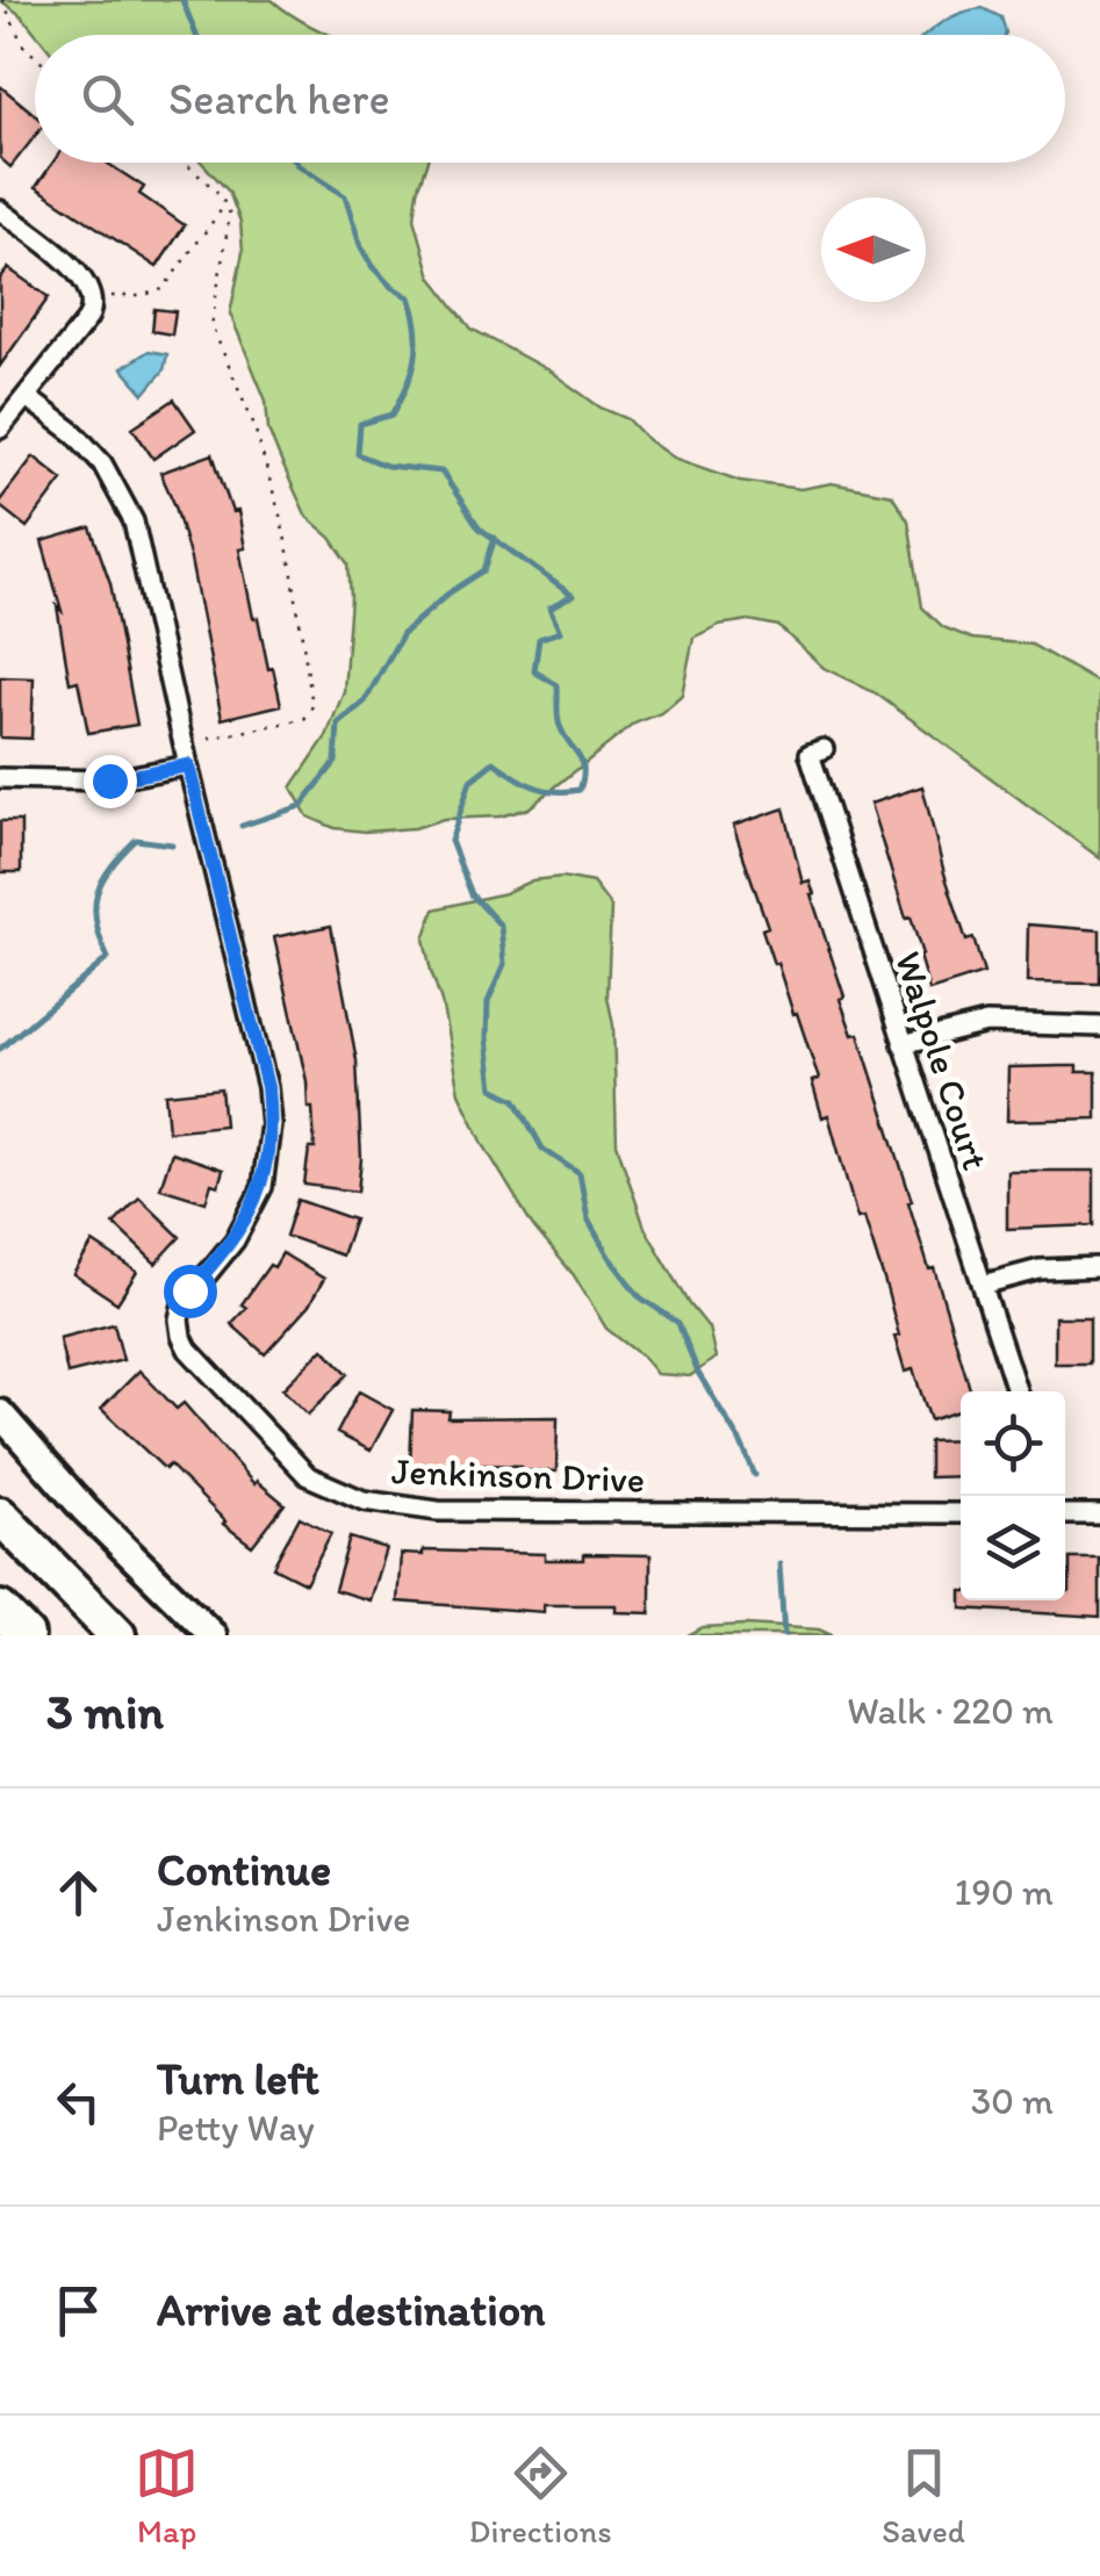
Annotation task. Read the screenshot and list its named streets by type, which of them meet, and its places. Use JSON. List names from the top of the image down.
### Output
{
  "streets": {
    "street": ["Walpole Court", "Jenkinson Drive"]
  },
  "north": "left",
  "page": {
    "search": "Search here",
    "heading": ["3 min", "Walk · 220 m"],
    "list": [
      ["Continue", "Jenkinson Drive", "190 m"],
      ["Turn left", "Petty Way", "30 m"],
      "Arrive at destination"
    ],
    "nav": ["Map", "Directions", "Saved"]
  }
}
